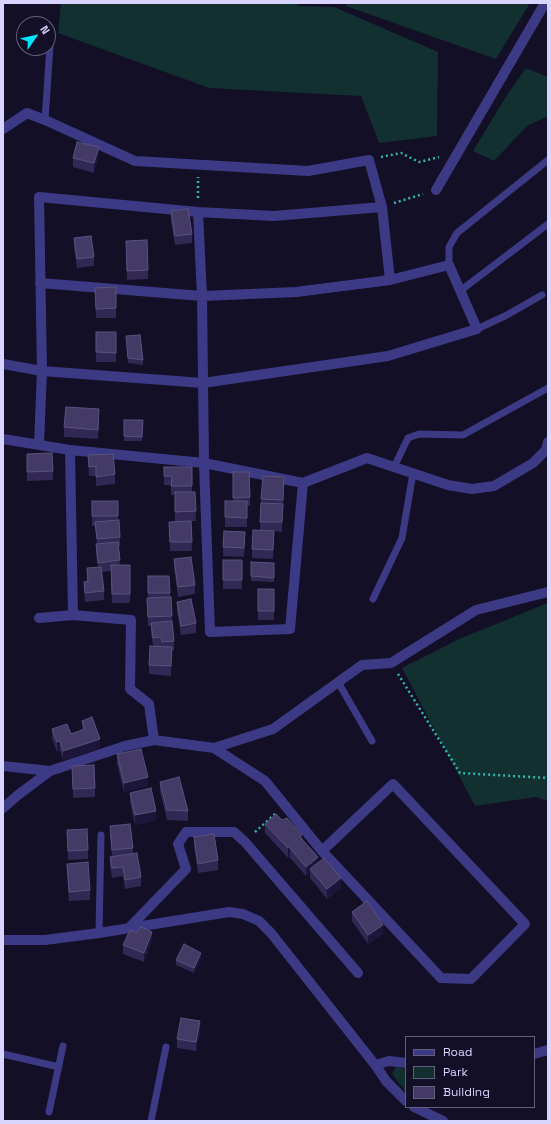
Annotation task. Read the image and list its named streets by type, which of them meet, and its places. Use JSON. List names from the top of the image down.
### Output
{
  "legend": ["Road", "Park", "Building"],
  "north": "top right"
}
